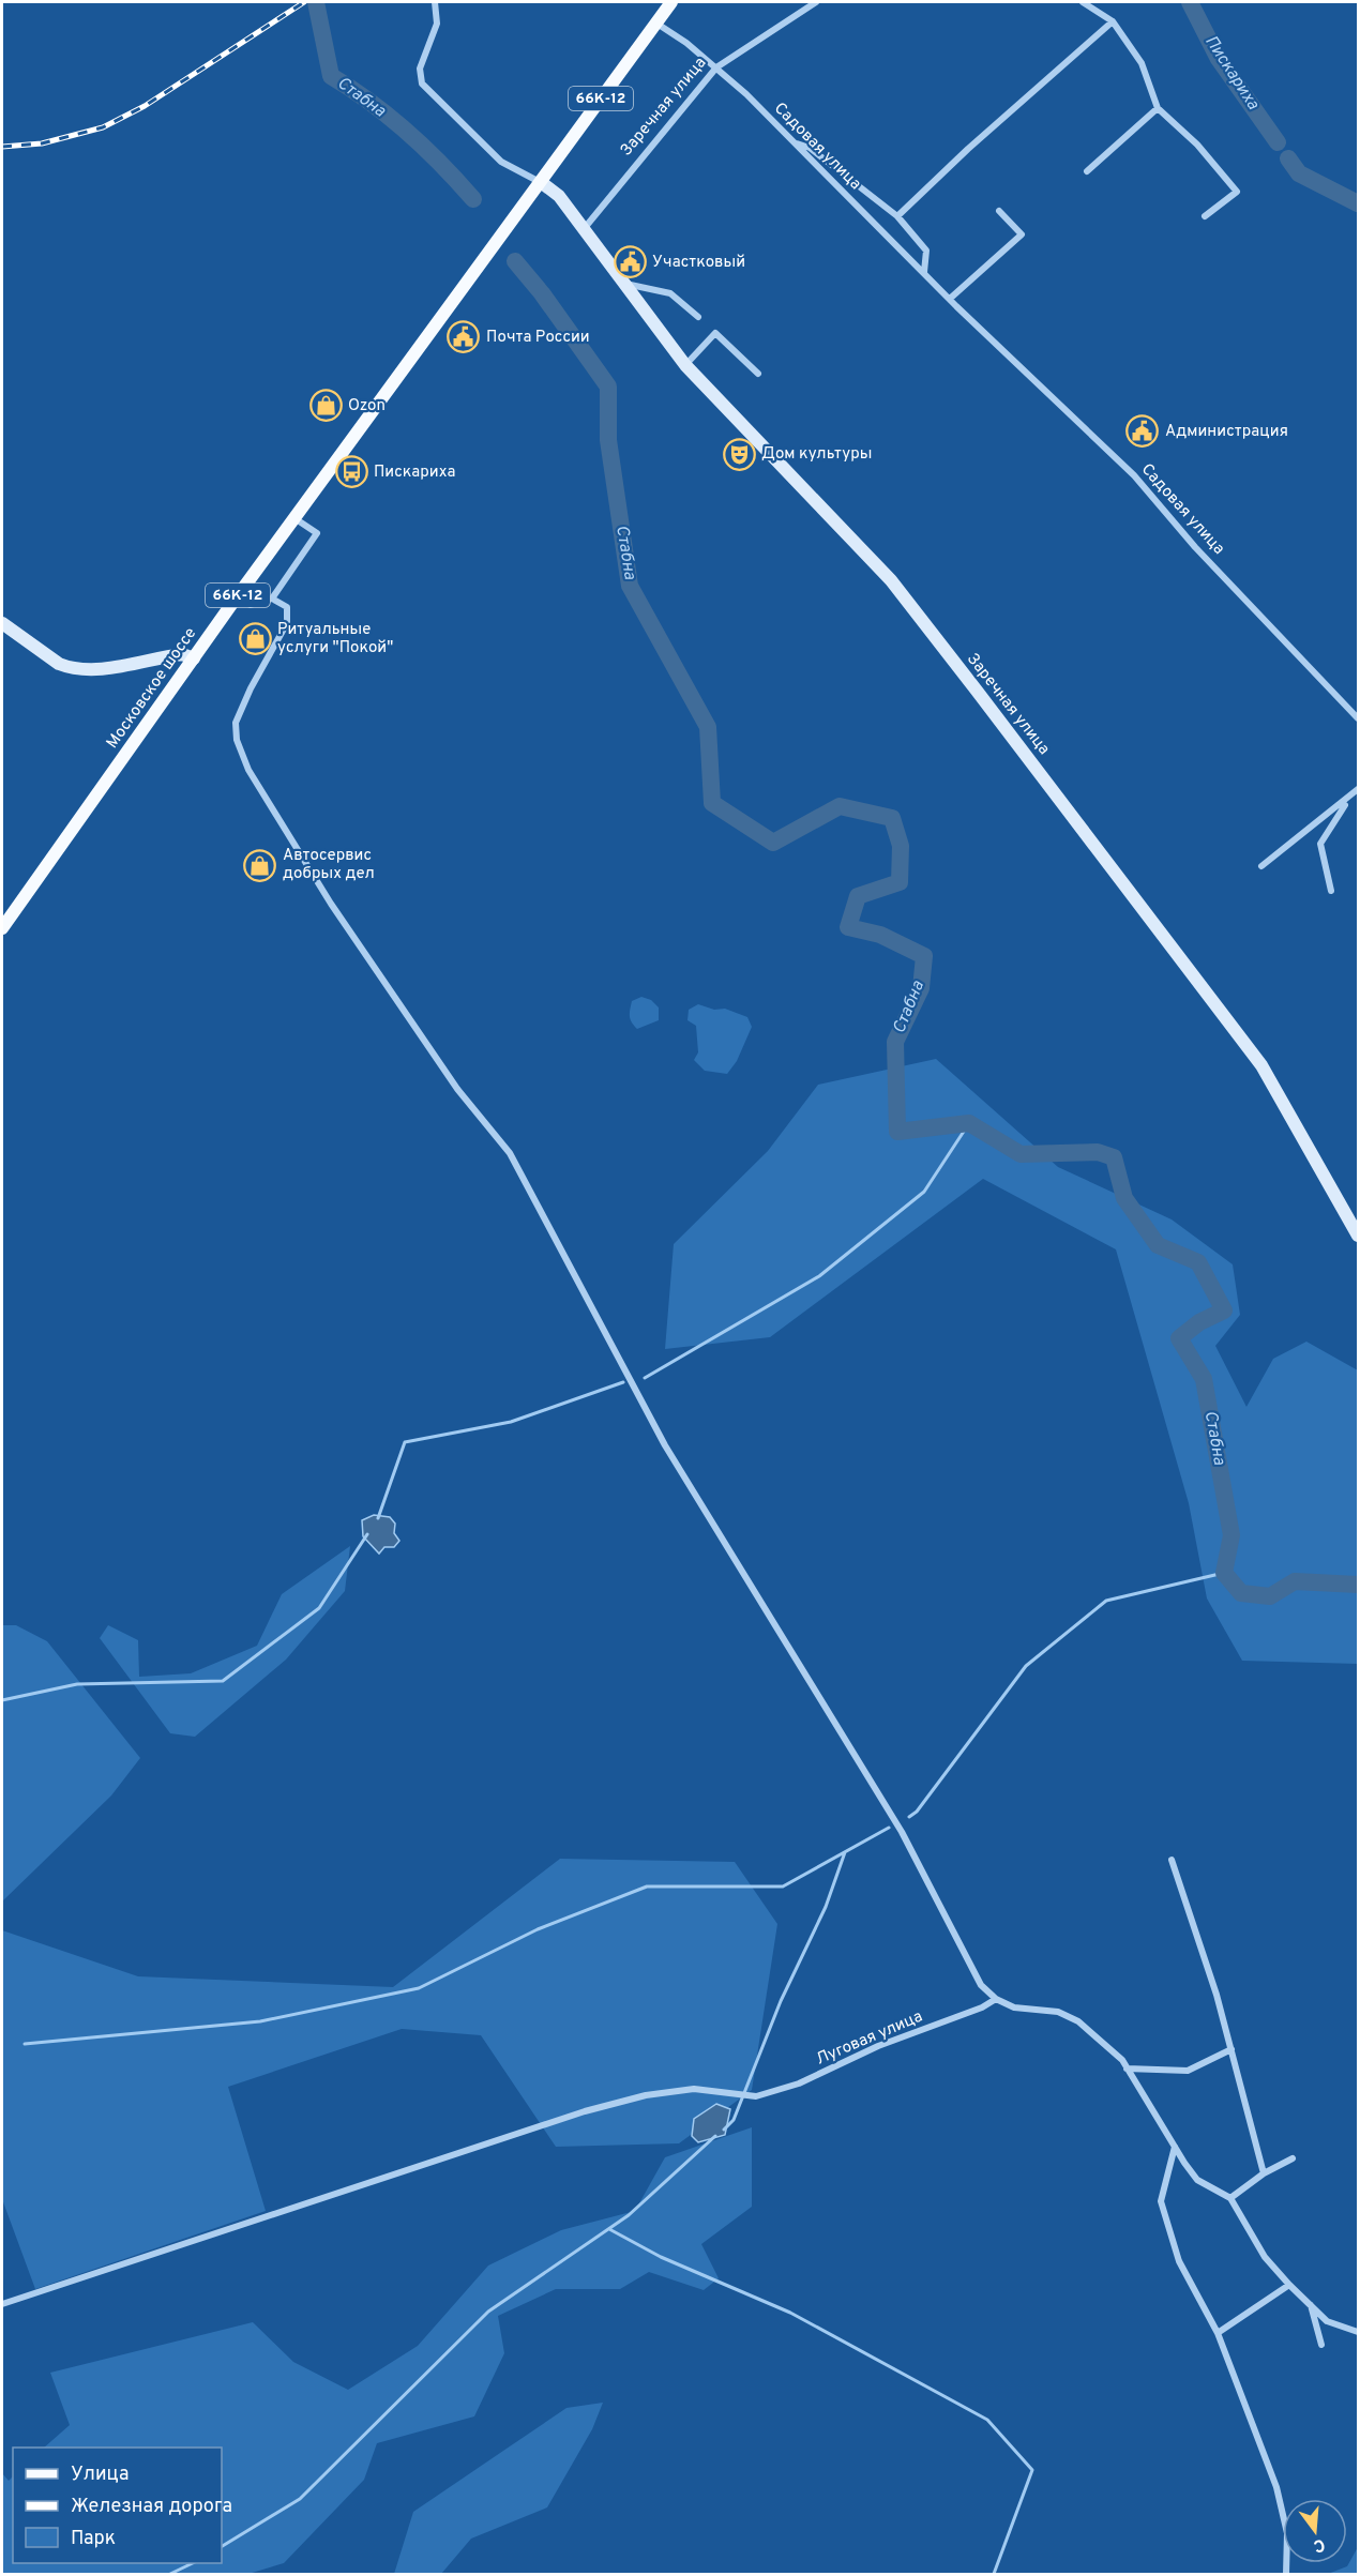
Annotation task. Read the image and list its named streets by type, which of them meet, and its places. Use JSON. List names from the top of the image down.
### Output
{
  "streets": {
    "main road": ["66К-12", "Московское шоссе"],
    "street": ["Заречная улица", "Садовая улица", "Луговая улица"]
  },
  "crossings": [
    ["66К-12", "Заречная улица"],
    ["66К-12", "Садовая улица"],
    ["66К-12", "Московское шоссе"],
    ["Заречная улица", "Садовая улица"],
    ["Заречная улица", "Московское шоссе"]
  ],
  "water": ["Пискариха", "Стабна"],
  "places": {
    "public building": ["Участковый", "Почта России", "Администрация"],
    "shop": ["Ozon", "Ритуальные услуги \"Покой\"", "Автосервис добрых дел"],
    "theatre": ["Дом культуры"],
    "bus stop": ["Пискариха"]
  },
  "legend": ["Улица", "Железная дорога", "Парк"],
  "north": "bottom"
}
